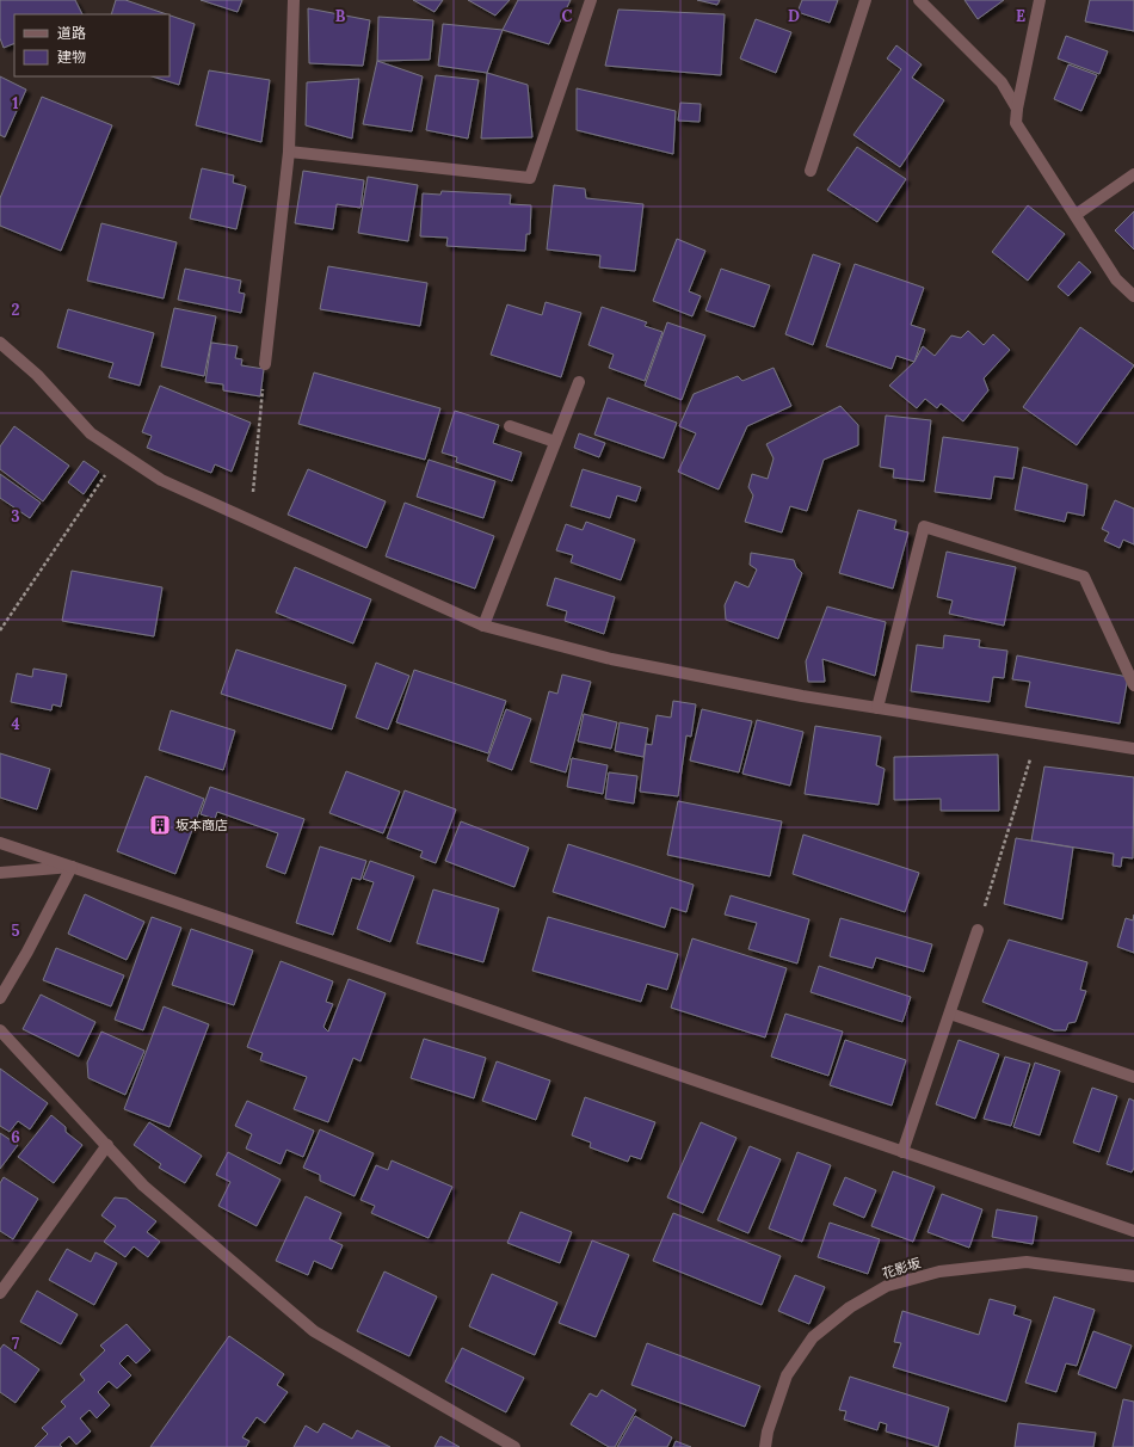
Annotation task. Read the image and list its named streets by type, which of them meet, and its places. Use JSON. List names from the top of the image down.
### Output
{
  "streets": {
    "street": ["花影坂"]
  },
  "places": {
    "building": ["坂本商店"]
  },
  "legend": ["道路", "建物"],
  "grid": {
    "columns": [
      "B",
      "C",
      "D",
      "E"
    ],
    "rows": [
      "1",
      "2",
      "3",
      "4",
      "5",
      "6",
      "7"
    ]
  }
}
